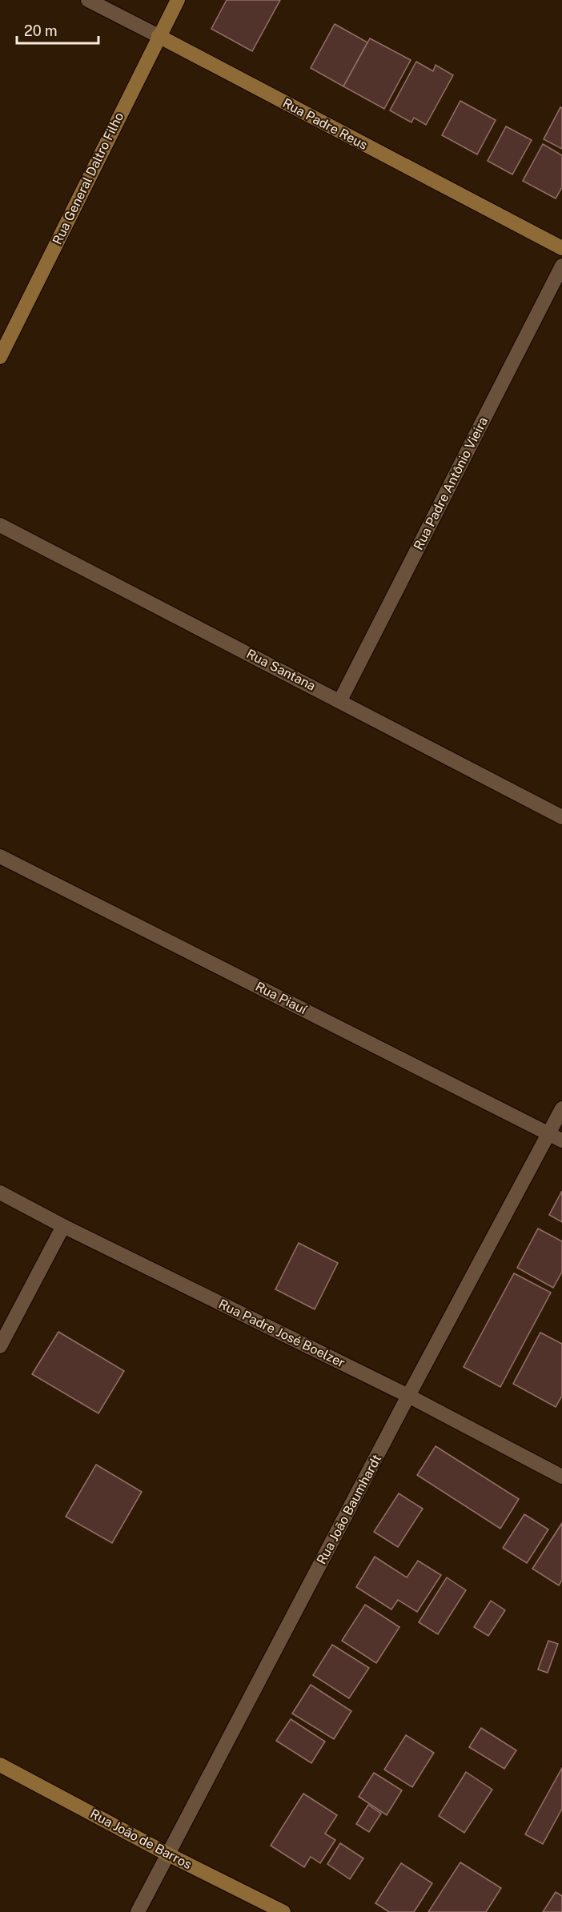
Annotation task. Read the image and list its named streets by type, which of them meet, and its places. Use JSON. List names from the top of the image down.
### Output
{
  "streets": {
    "street": [
      "Rua Padre Reus",
      "Rua General Daltro Filho",
      "Rua Padre Antônio Vieira",
      "Rua Santana",
      "Rua Piauí",
      "Rua Padre José Boelzer",
      "Rua João Baumhardt",
      "Rua João de Barros"
    ]
  },
  "crossings": [
    ["Rua Padre Reus", "Rua General Daltro Filho"],
    ["Rua Padre Antônio Vieira", "Rua Santana"],
    ["Rua Piauí", "Rua João Baumhardt"],
    ["Rua Padre José Boelzer", "Rua João Baumhardt"],
    ["Rua João Baumhardt", "Rua João de Barros"]
  ],
  "scale_bar": "20 m"
}
